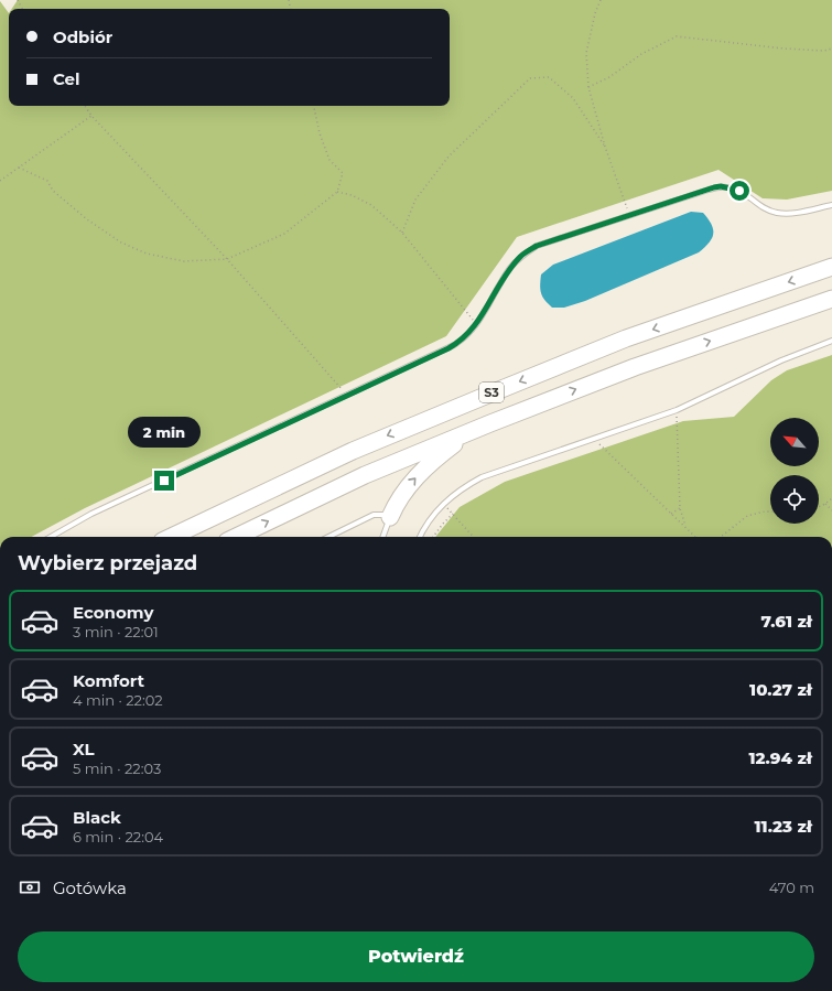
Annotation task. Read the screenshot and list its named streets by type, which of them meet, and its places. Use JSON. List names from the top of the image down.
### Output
{
  "streets": {
    "highway": ["S3"]
  },
  "north": "top left",
  "page": {
    "banner": ["Odbiór", "Cel"],
    "bubble": "2 min",
    "heading": "Wybierz przejazd",
    "list": [
      {
        "name": "Economy",
        "note": "3 min · 22:01",
        "value": "7.61 zł"
      },
      {
        "name": "Komfort",
        "note": "4 min · 22:02",
        "value": "10.27 zł"
      },
      {
        "name": "XL",
        "note": "5 min · 22:03",
        "value": "12.94 zł"
      },
      {
        "name": "Black",
        "note": "6 min · 22:04",
        "value": "11.23 zł"
      }
    ],
    "pay": ["Gotówka", "470 m"],
    "buttons": "Potwierdź"
  }
}
